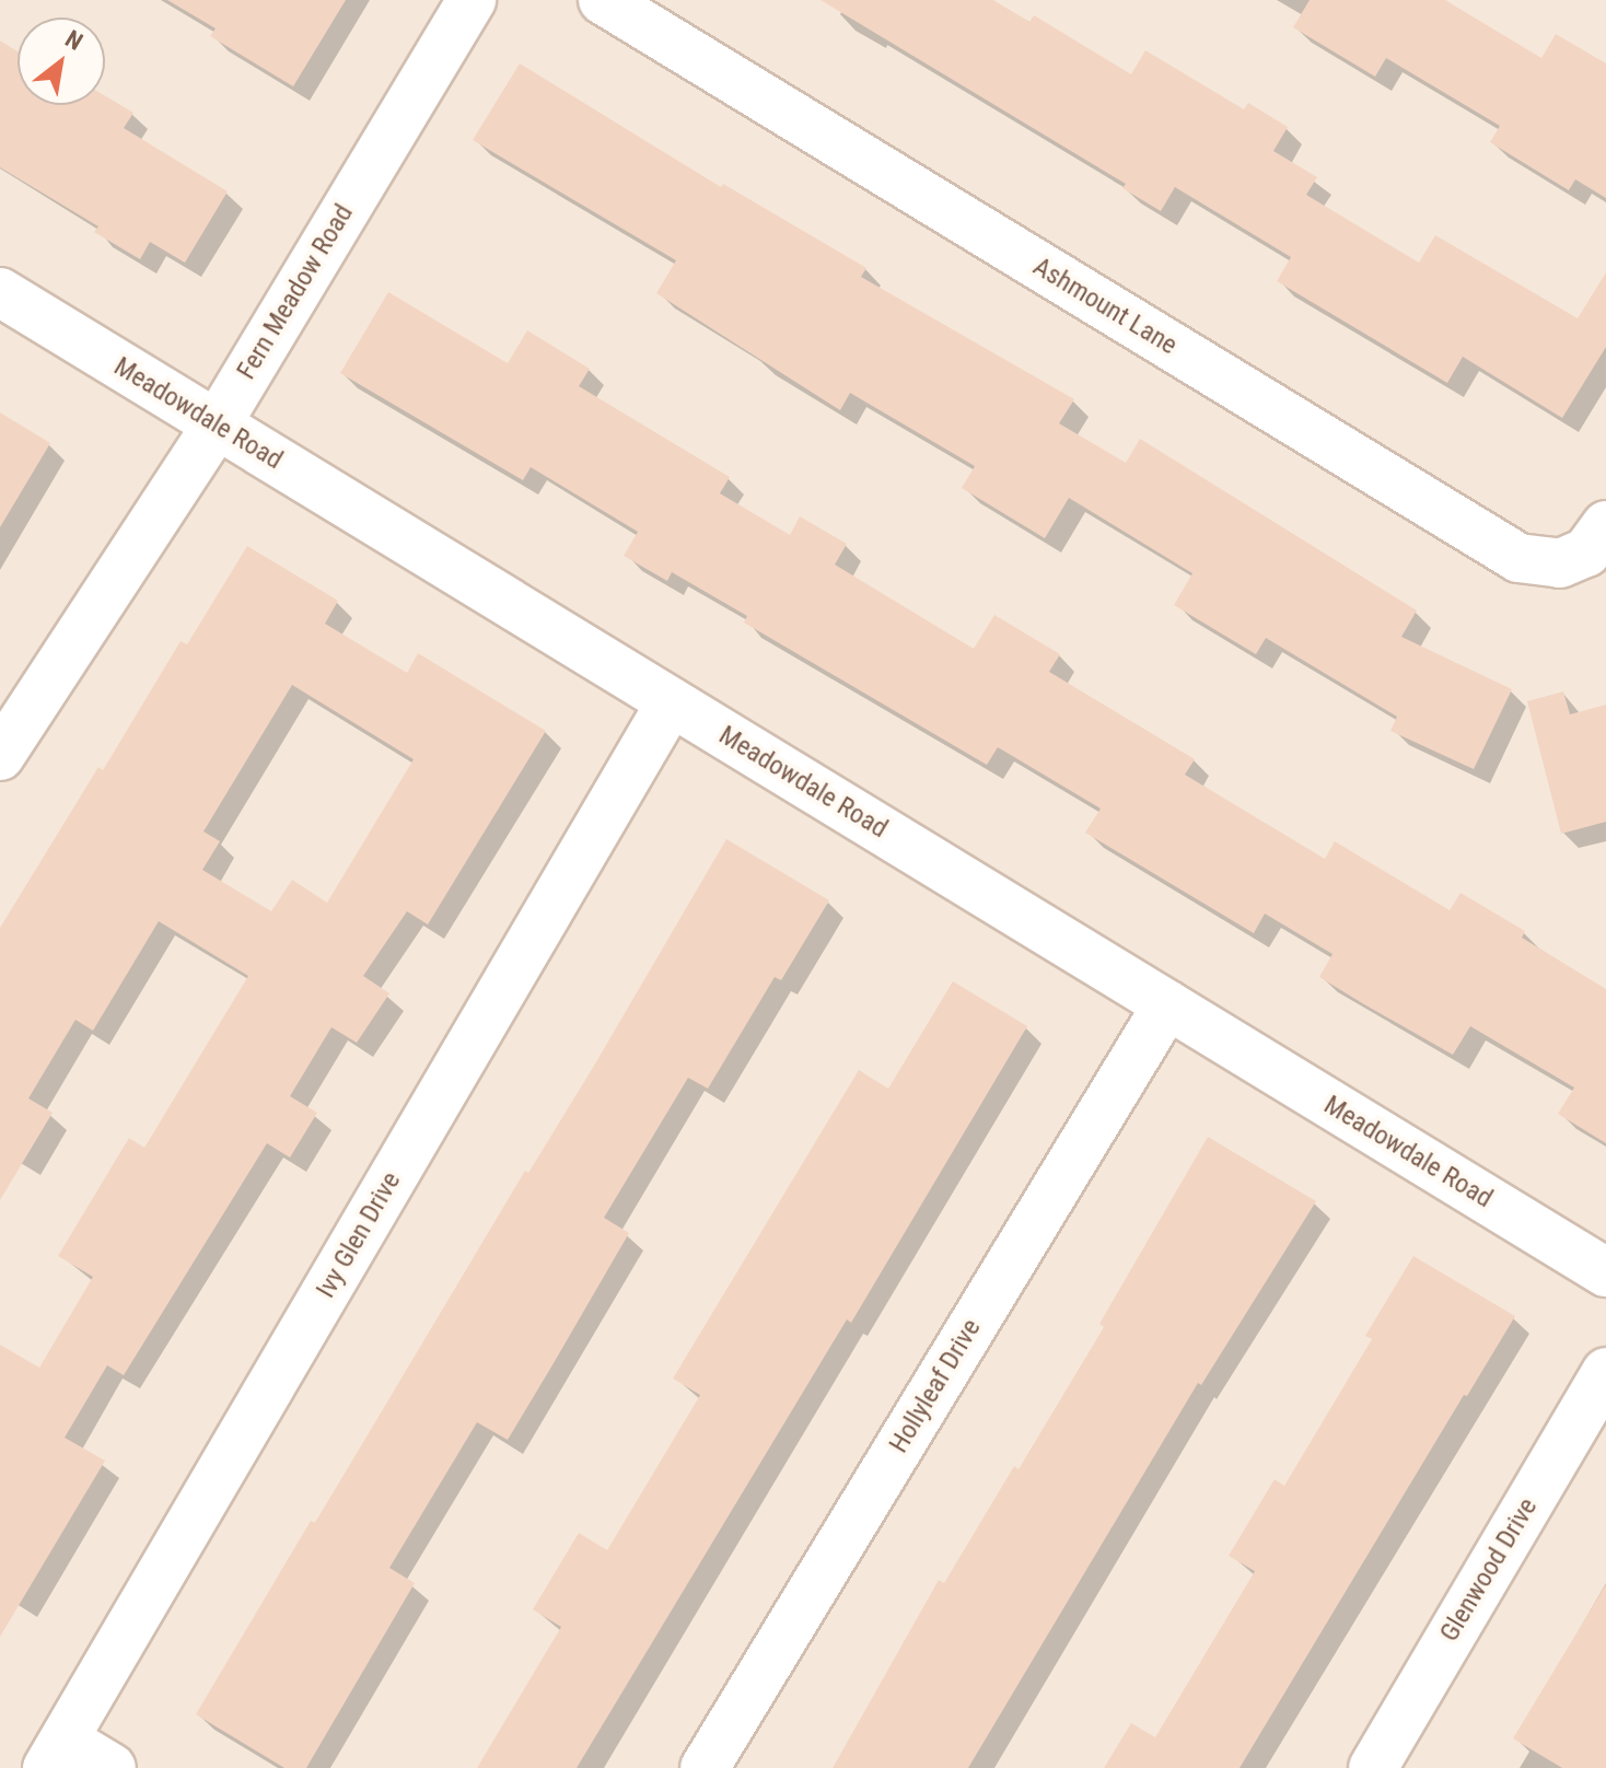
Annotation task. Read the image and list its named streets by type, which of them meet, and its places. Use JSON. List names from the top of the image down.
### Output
{
  "streets": {
    "street": [
      "Fern Meadow Road",
      "Ashmount Lane",
      "Meadowdale Road",
      "Ivy Glen Drive",
      "Hollyleaf Drive",
      "Glenwood Drive"
    ]
  },
  "crossings": [
    ["Fern Meadow Road", "Meadowdale Road"],
    ["Meadowdale Road", "Ivy Glen Drive"],
    ["Meadowdale Road", "Hollyleaf Drive"]
  ],
  "north": "top right"
}
